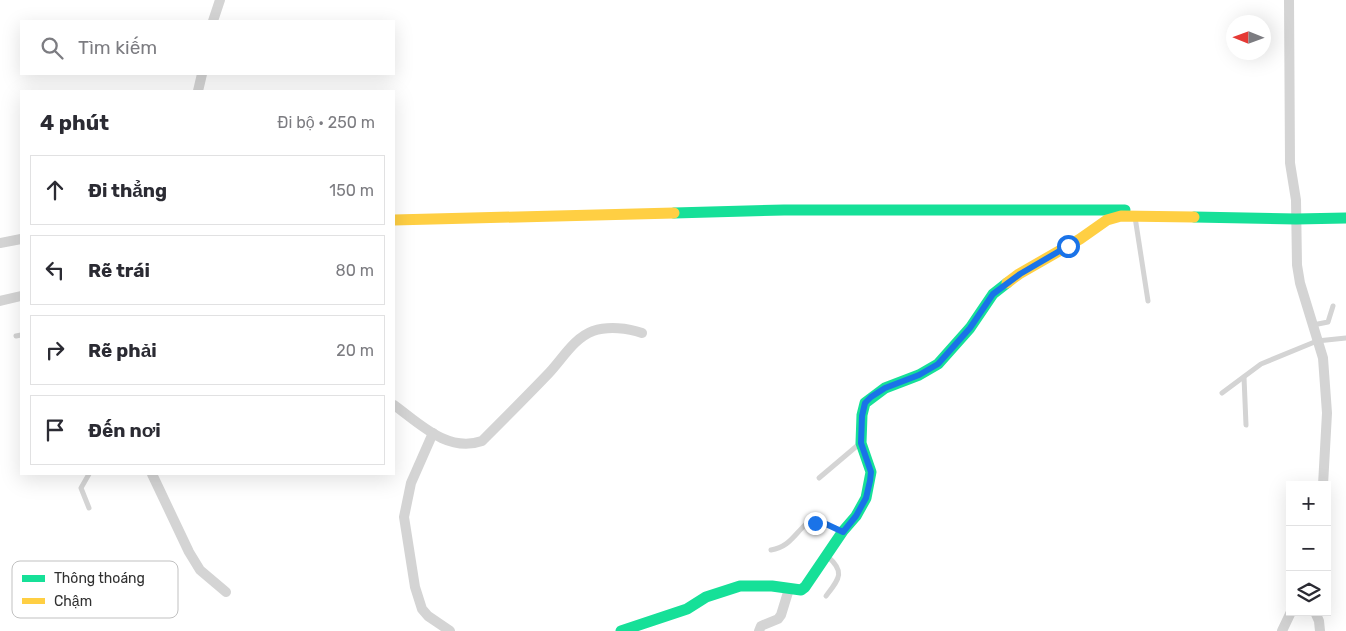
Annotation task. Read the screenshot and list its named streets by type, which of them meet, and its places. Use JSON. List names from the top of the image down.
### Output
{
  "legend": ["Thông thoáng", "Chậm"],
  "north": "left",
  "page": {
    "search": "Tìm kiếm",
    "heading": ["4 phút", "Đi bộ · 250 m"],
    "list": [
      ["Đi thẳng", "150 m"],
      ["Rẽ trái", "80 m"],
      ["Rẽ phải", "20 m"],
      "Đến nơi"
    ],
    "map_buttons": ["+", "−"]
  }
}
